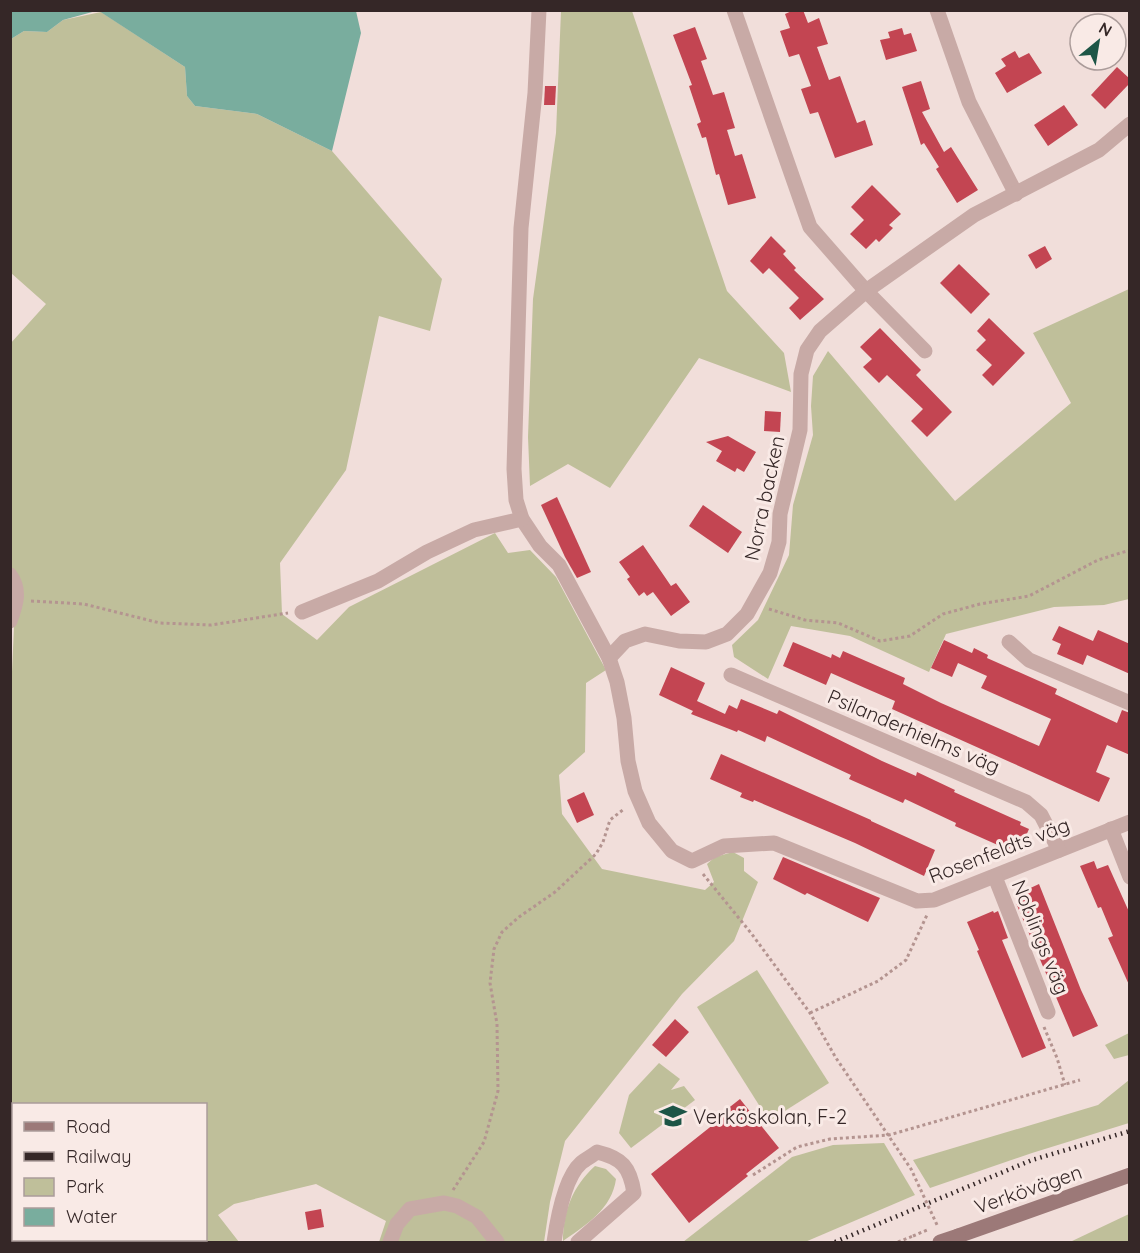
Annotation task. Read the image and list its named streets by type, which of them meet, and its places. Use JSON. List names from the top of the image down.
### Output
{
  "streets": {
    "main road": ["Verkövägen"],
    "street": [
      "Norra backen",
      "Psilanderhielms väg",
      "Rosenfeldts väg",
      "Noblings väg"
    ]
  },
  "crossings": [
    ["Psilanderhielms väg", "Rosenfeldts väg"],
    ["Rosenfeldts väg", "Noblings väg"]
  ],
  "places": {
    "school or university": ["Verköskolan, F-2"]
  },
  "legend": [
    "Road",
    "Railway",
    "Park",
    "Water"
  ],
  "north": "top right"
}
